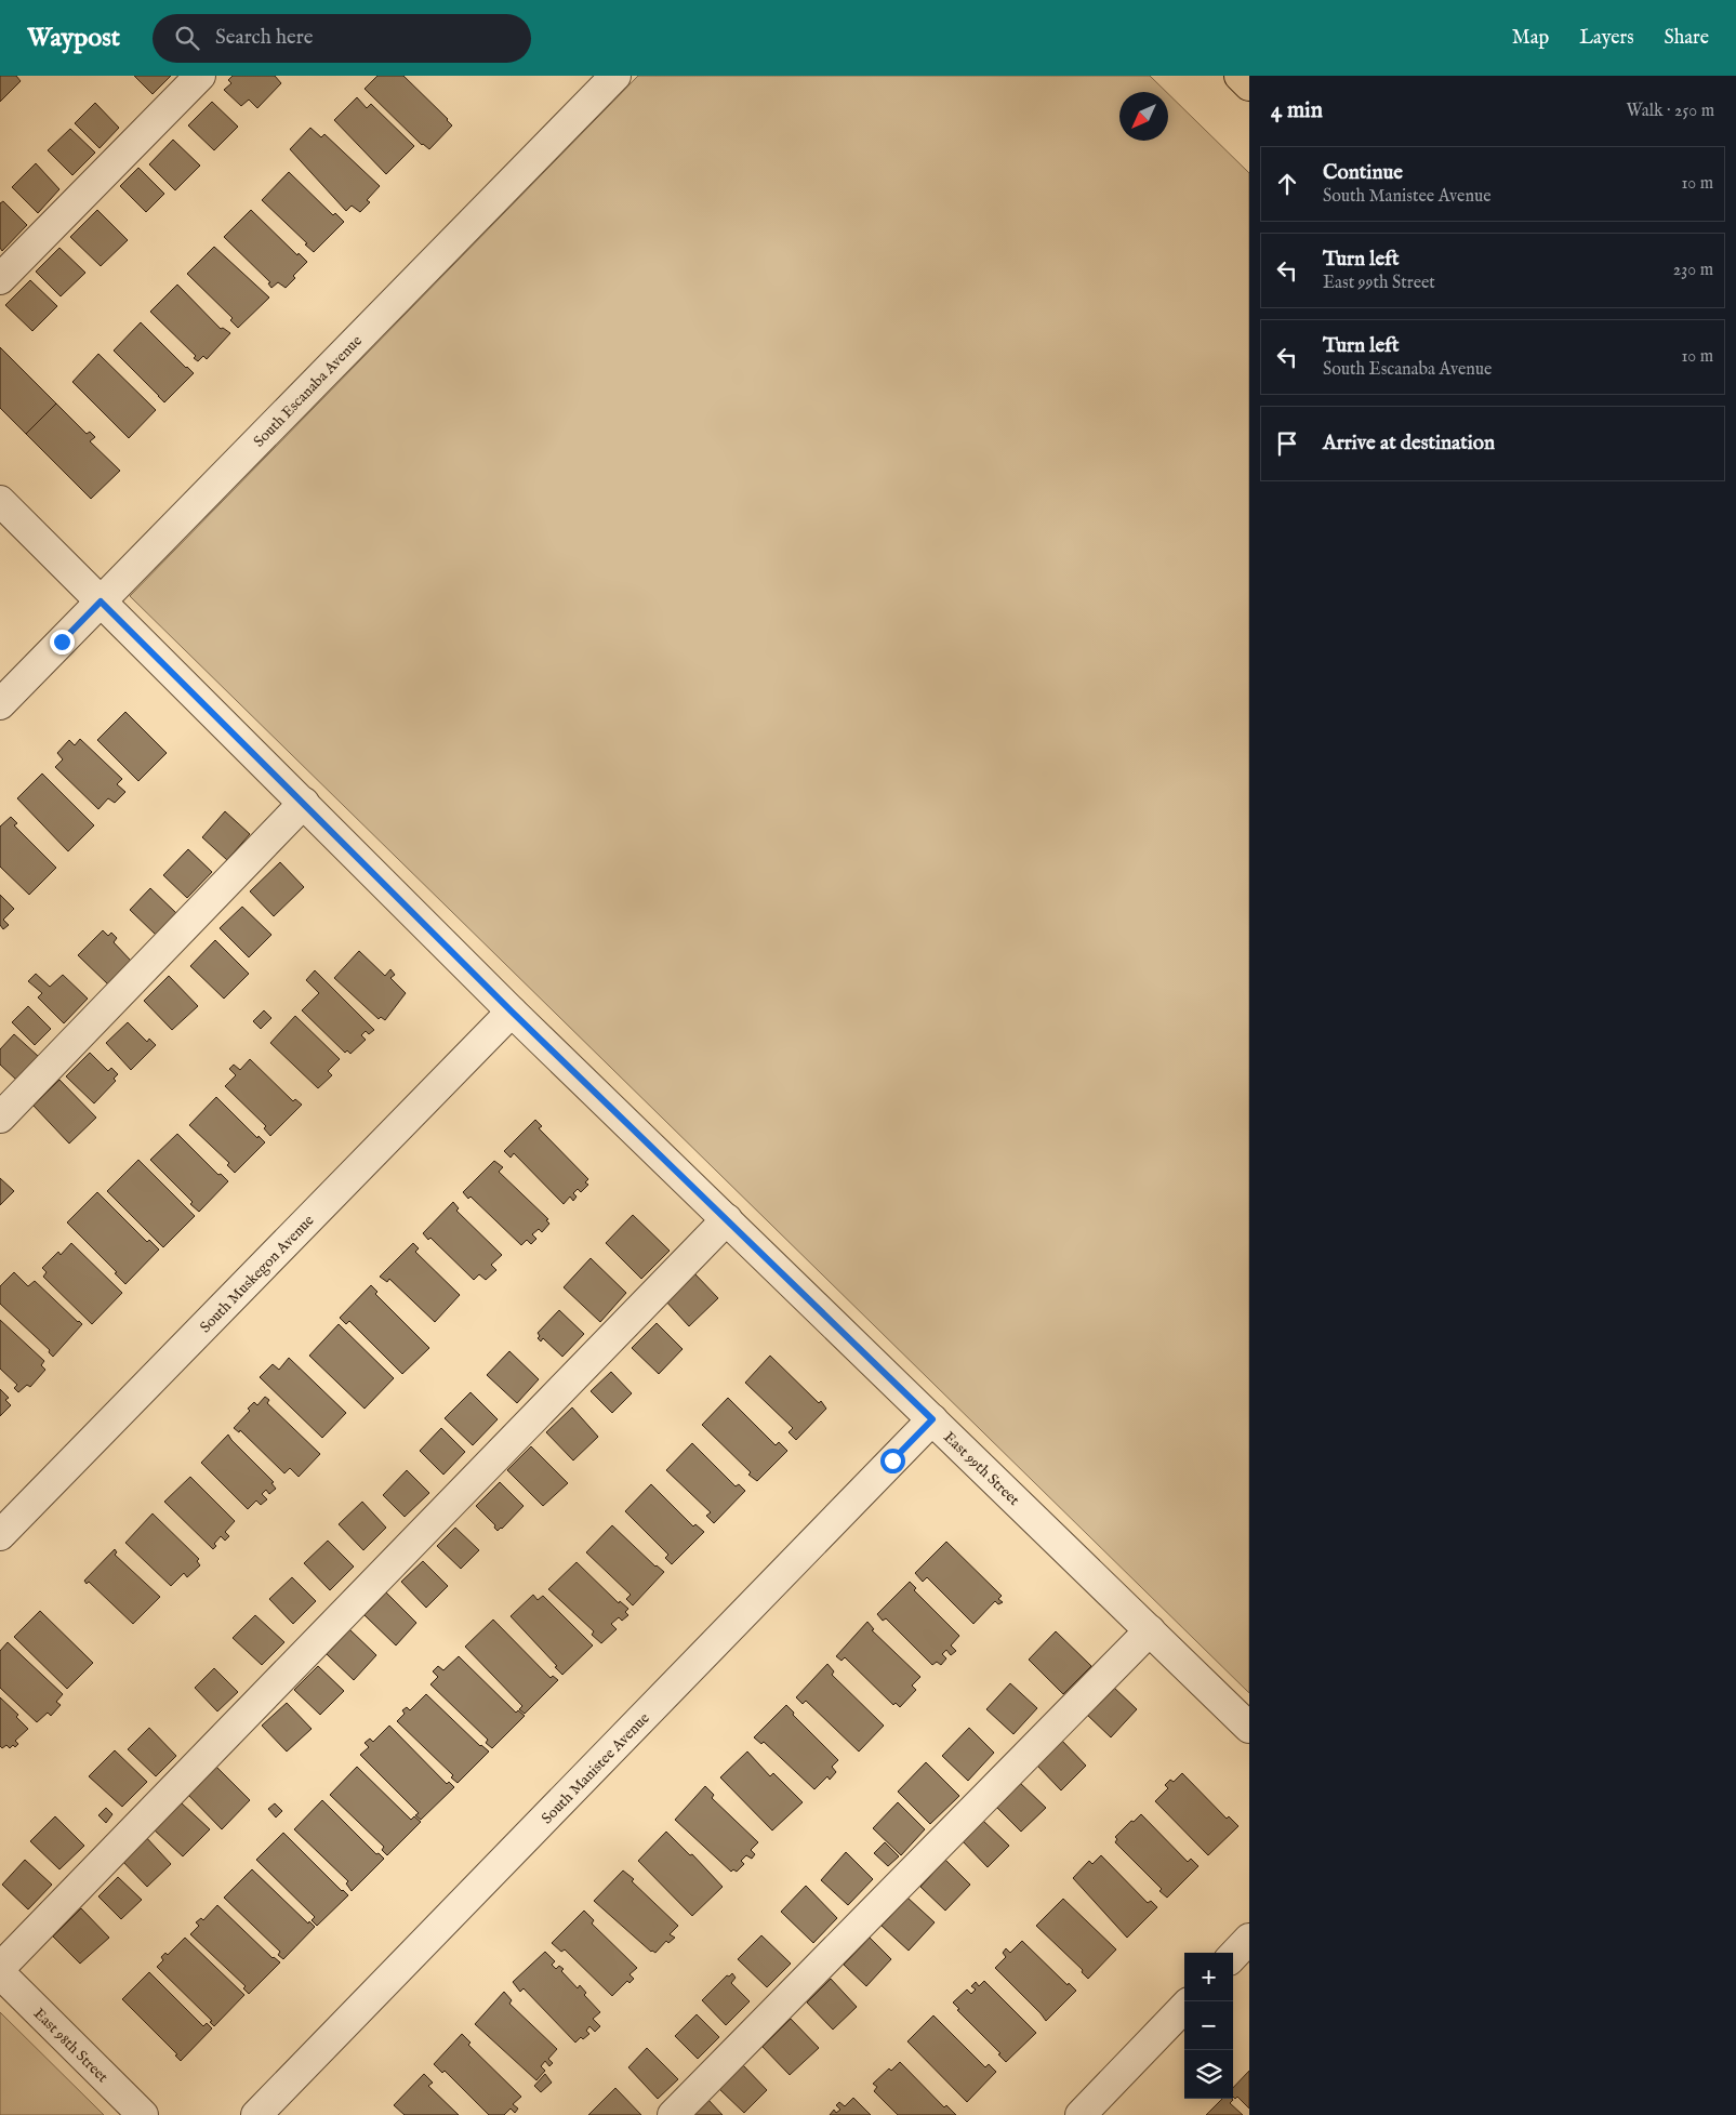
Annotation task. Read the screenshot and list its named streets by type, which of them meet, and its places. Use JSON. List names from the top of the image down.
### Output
{
  "streets": {
    "street": [
      "South Escanaba Avenue",
      "South Muskegon Avenue",
      "East 99th Street",
      "South Manistee Avenue",
      "East 98th Street"
    ]
  },
  "crossings": [
    ["South Escanaba Avenue", "East 99th Street"],
    ["South Muskegon Avenue", "East 99th Street"],
    ["East 99th Street", "South Manistee Avenue"]
  ],
  "north": "bottom left",
  "page": {
    "header": "Waypost",
    "search": "Search here",
    "nav": ["Map", "Layers", "Share"],
    "heading": ["4 min", "Walk · 250 m"],
    "list": [
      ["Continue", "South Manistee Avenue", "10 m"],
      ["Turn left", "East 99th Street", "230 m"],
      ["Turn left", "South Escanaba Avenue", "10 m"],
      "Arrive at destination"
    ],
    "map_buttons": ["+", "−"]
  }
}
